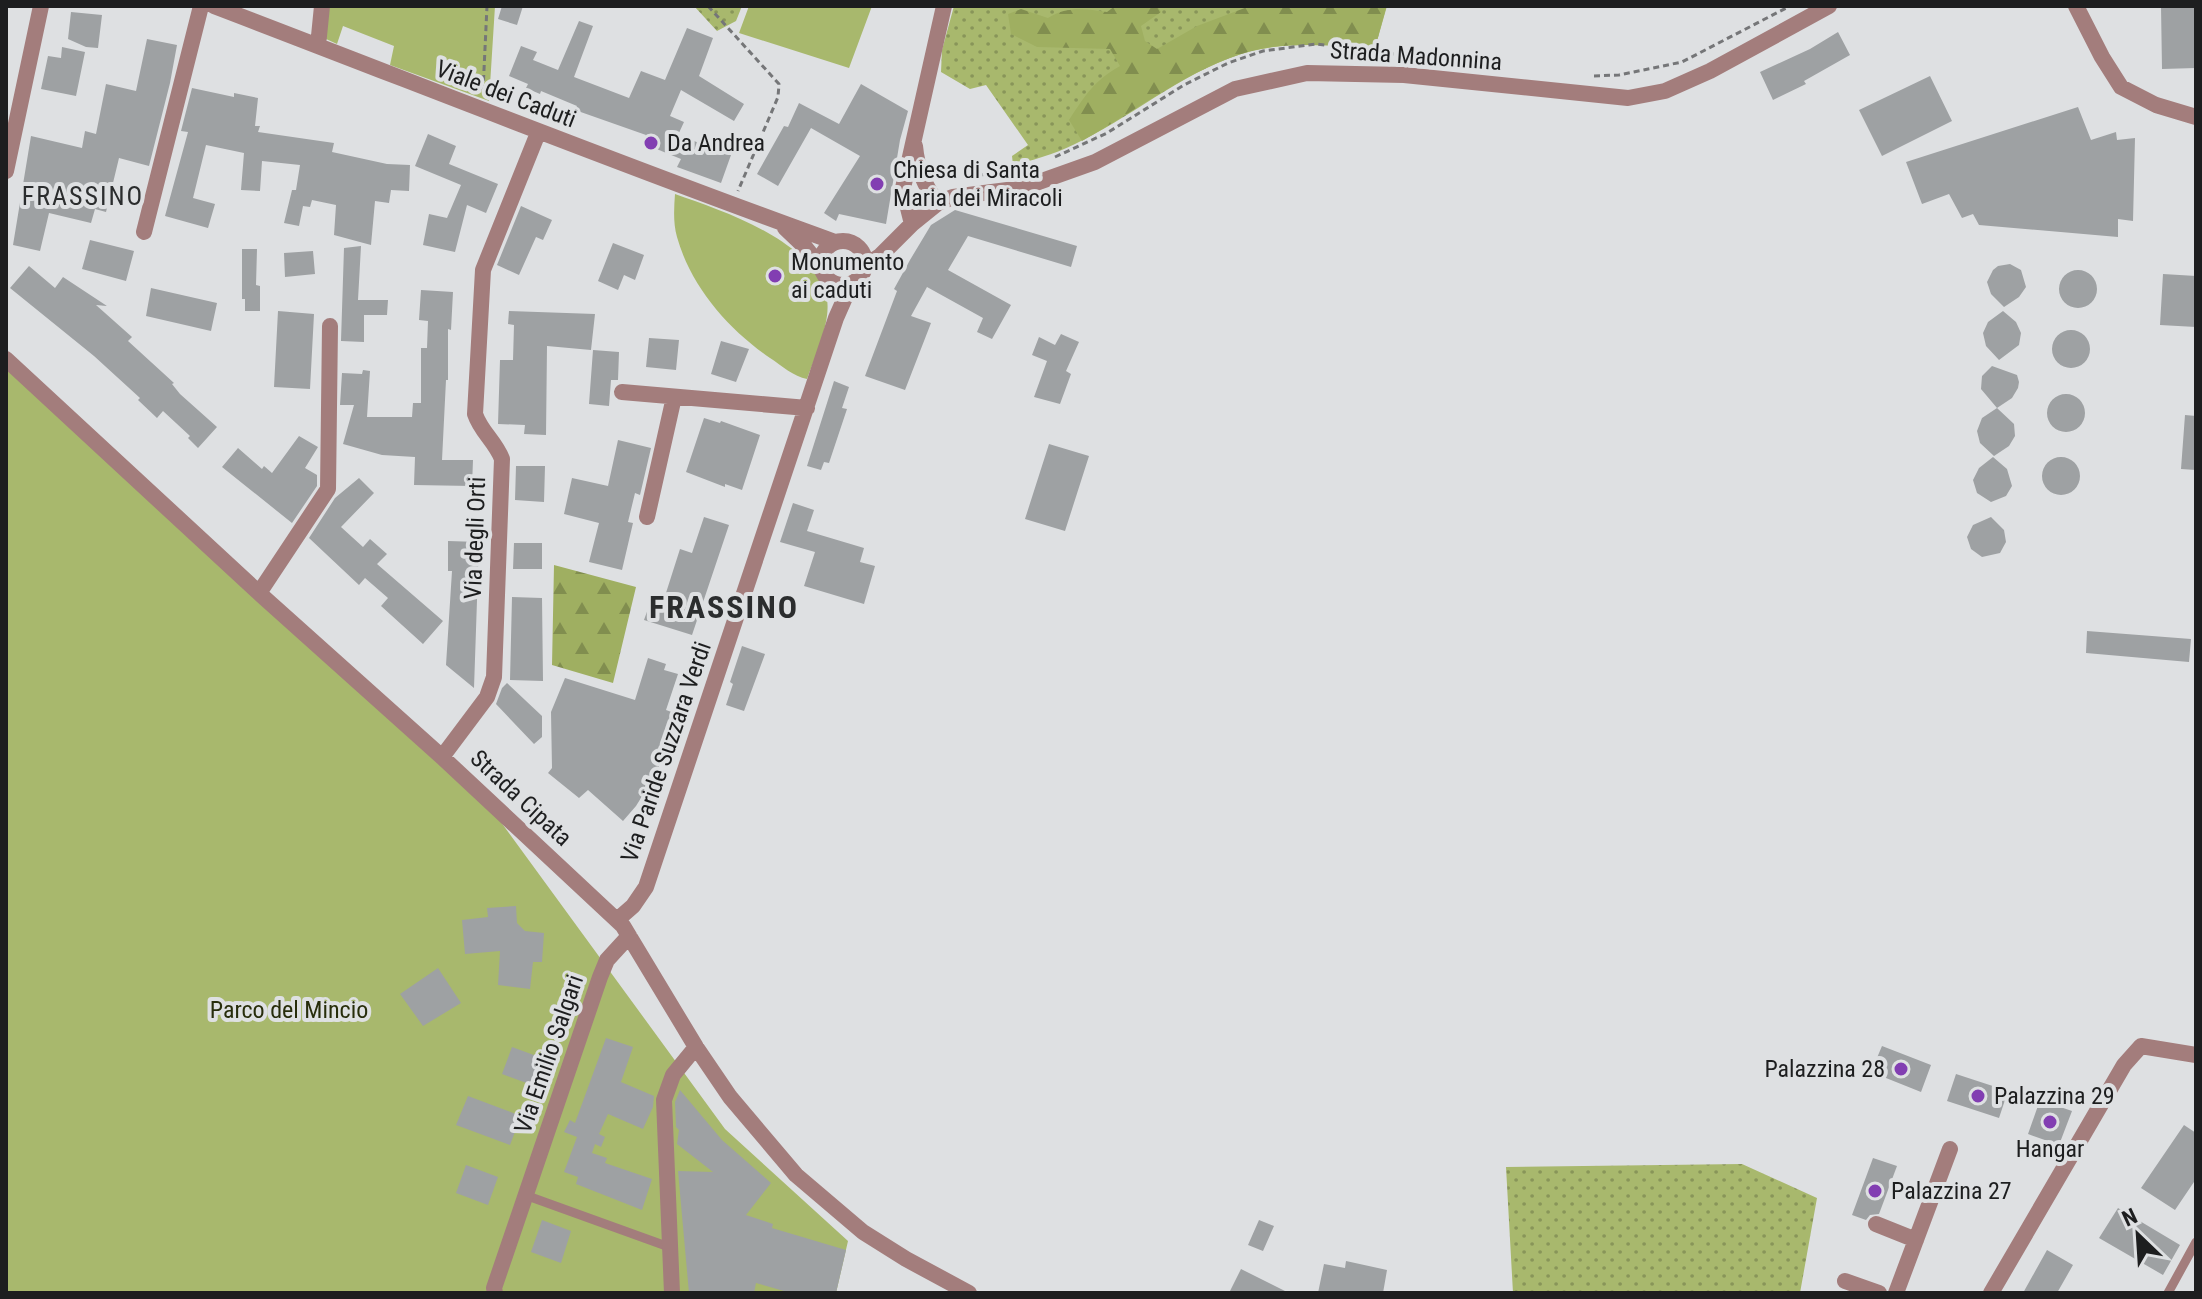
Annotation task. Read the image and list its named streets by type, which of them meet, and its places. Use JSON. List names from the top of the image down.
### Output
{
  "streets": {
    "street": [
      "Strada Madonnina",
      "Viale dei Caduti",
      "Via degli Orti",
      "Via Paride Suzzara Verdi",
      "Strada Cipata",
      "Via Emilio Salgari"
    ]
  },
  "crossings": [
    ["Viale dei Caduti", "Via degli Orti"],
    ["Viale dei Caduti", "Via Paride Suzzara Verdi"],
    ["Via degli Orti", "Strada Cipata"],
    ["Via Paride Suzzara Verdi", "Strada Cipata"],
    ["Strada Cipata", "Via Emilio Salgari"]
  ],
  "districts": ["FRASSINO", "FRASSINO"],
  "parks": ["Parco del Mincio"],
  "places": [
    "Da Andrea",
    "Chiesa di Santa Maria dei Miracoli",
    "Monumento ai caduti",
    "Palazzina 28",
    "Palazzina 29",
    "Hangar",
    "Palazzina 27"
  ],
  "north": "top left"
}
